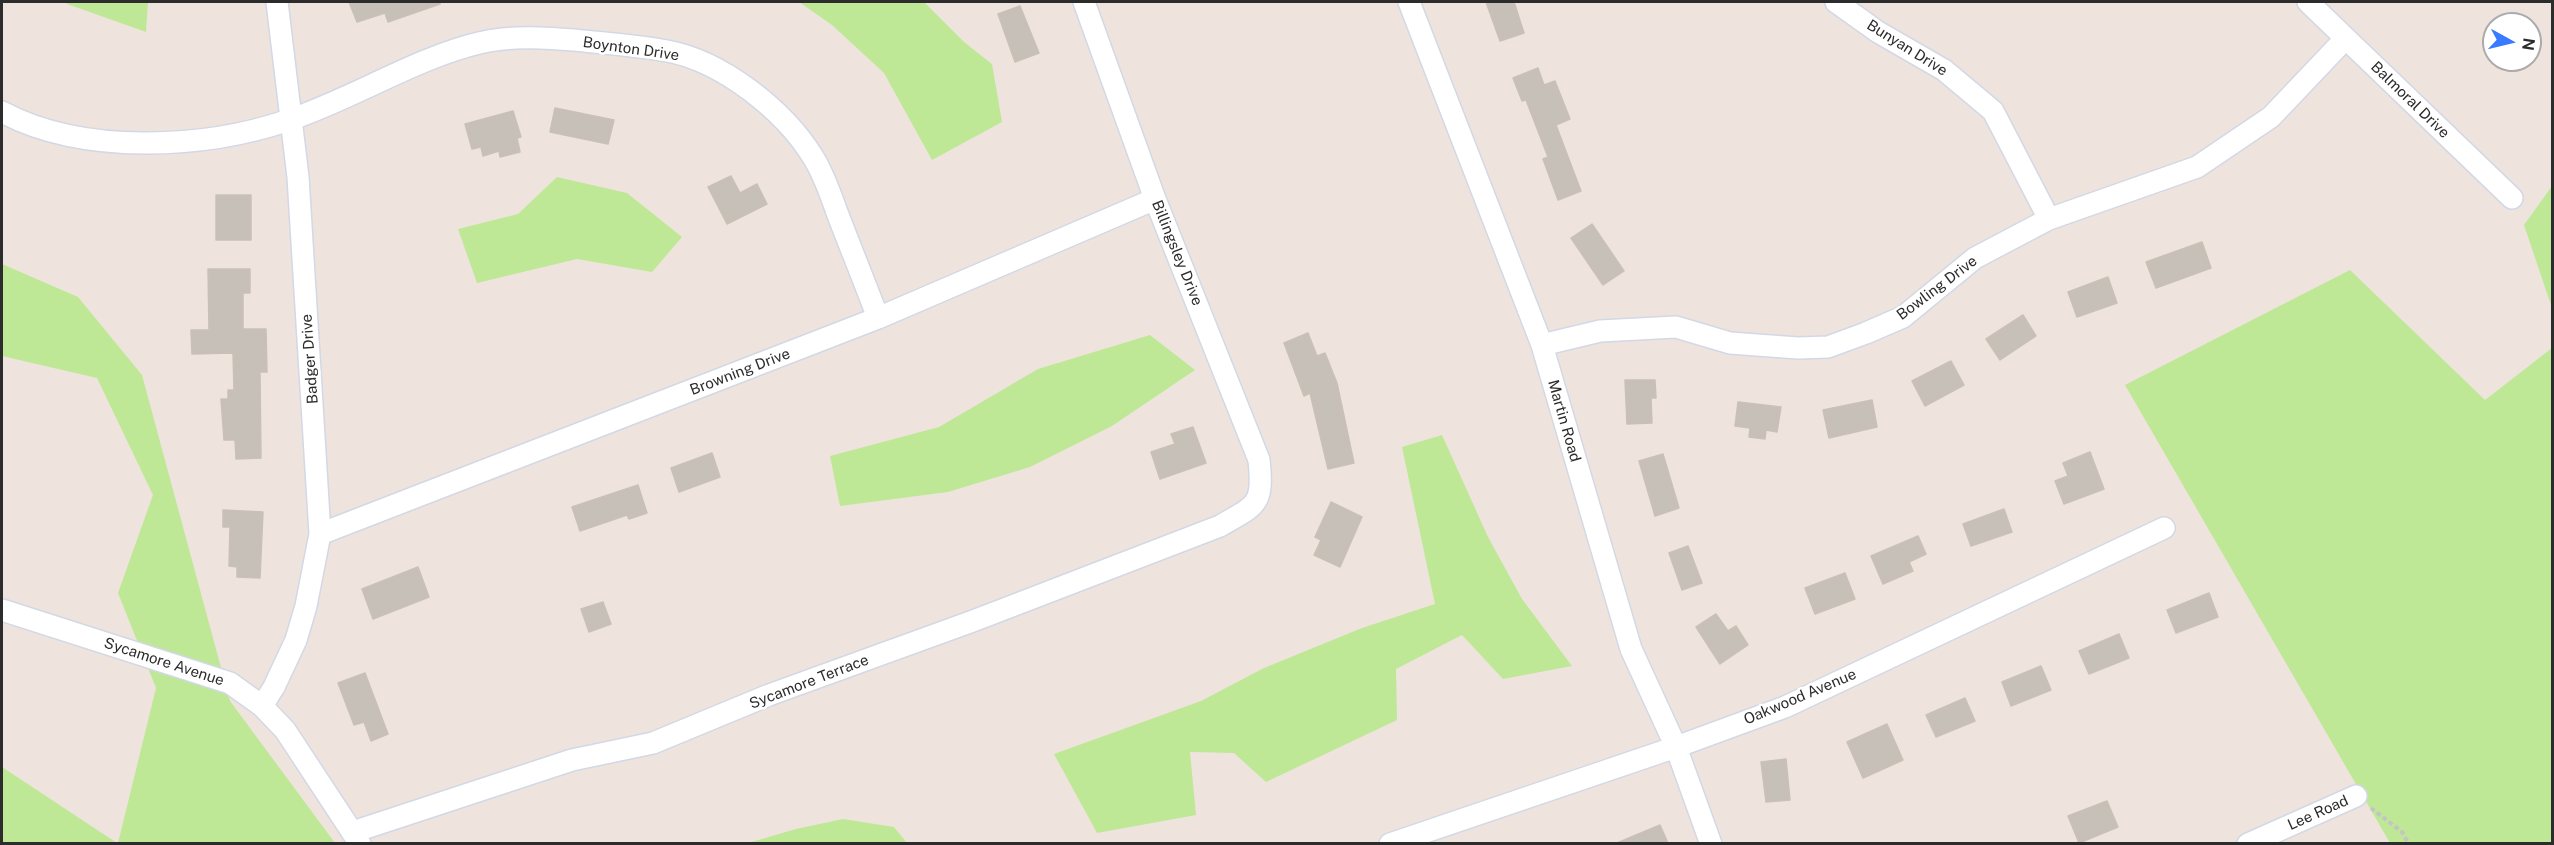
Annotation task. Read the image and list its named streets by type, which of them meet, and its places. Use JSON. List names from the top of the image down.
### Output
{
  "streets": {
    "street": [
      "Bunyan Drive",
      "Boynton Drive",
      "Balmoral Drive",
      "Billingsley Drive",
      "Bowling Drive",
      "Badger Drive",
      "Browning Drive",
      "Martin Road",
      "Sycamore Avenue",
      "Sycamore Terrace",
      "Oakwood Avenue",
      "Lee Road"
    ]
  },
  "crossings": [
    ["Bunyan Drive", "Bowling Drive"],
    ["Boynton Drive", "Badger Drive"],
    ["Boynton Drive", "Browning Drive"],
    ["Balmoral Drive", "Bowling Drive"],
    ["Billingsley Drive", "Browning Drive"],
    ["Billingsley Drive", "Sycamore Terrace"],
    ["Bowling Drive", "Martin Road"],
    ["Badger Drive", "Browning Drive"],
    ["Badger Drive", "Sycamore Avenue"],
    ["Martin Road", "Oakwood Avenue"],
    ["Sycamore Avenue", "Sycamore Terrace"]
  ],
  "north": "right"
}
